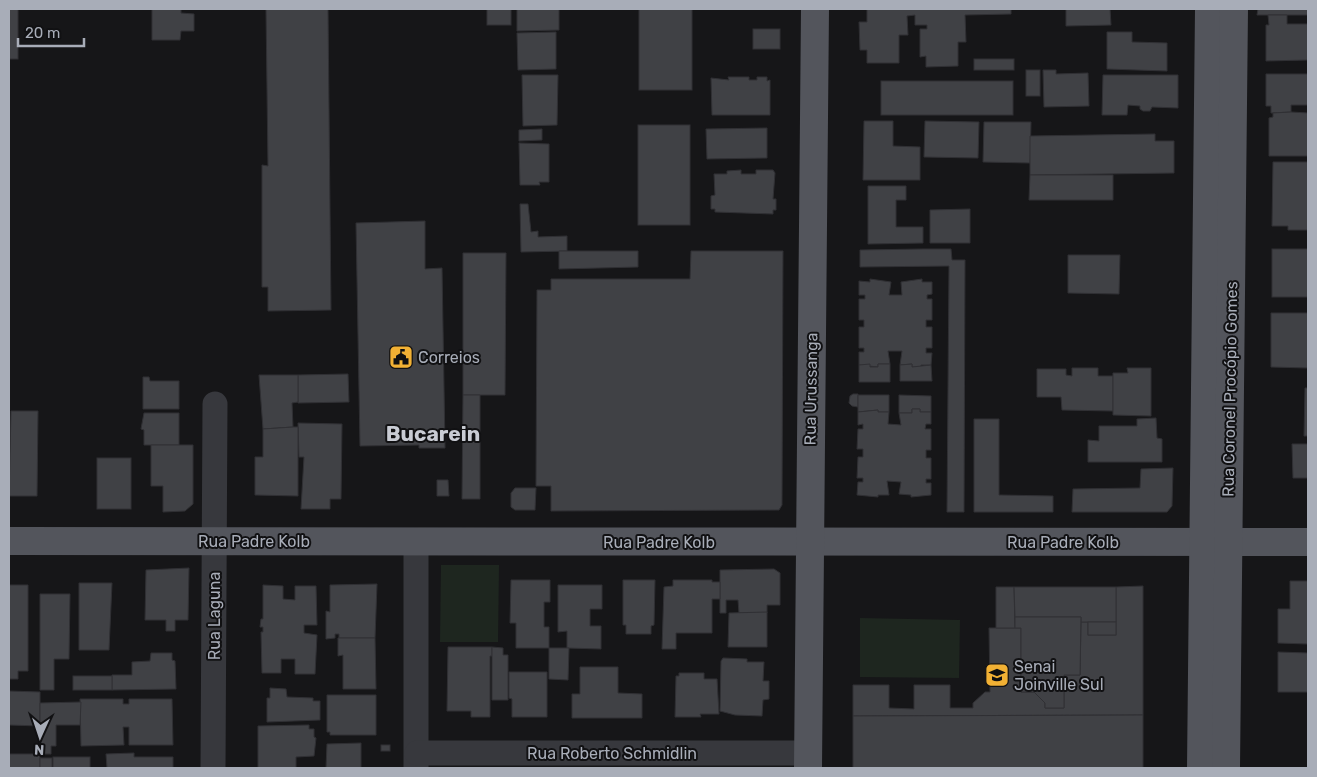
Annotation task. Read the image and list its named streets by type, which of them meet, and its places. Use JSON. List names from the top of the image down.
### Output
{
  "streets": {
    "main road": ["Rua Urussanga", "Rua Coronel Procópio Gomes", "Rua Padre Kolb"],
    "street": ["Rua Laguna", "Rua Roberto Schmidlin"]
  },
  "crossings": [
    ["Rua Urussanga", "Rua Padre Kolb"],
    ["Rua Urussanga", "Rua Roberto Schmidlin"],
    ["Rua Coronel Procópio Gomes", "Rua Padre Kolb"],
    ["Rua Padre Kolb", "Rua Laguna"]
  ],
  "districts": ["Bucarein"],
  "places": {
    "public building": ["Correios"],
    "school or university": ["Senai Joinville Sul"]
  },
  "scale_bar": "20 m",
  "north": "bottom"
}
